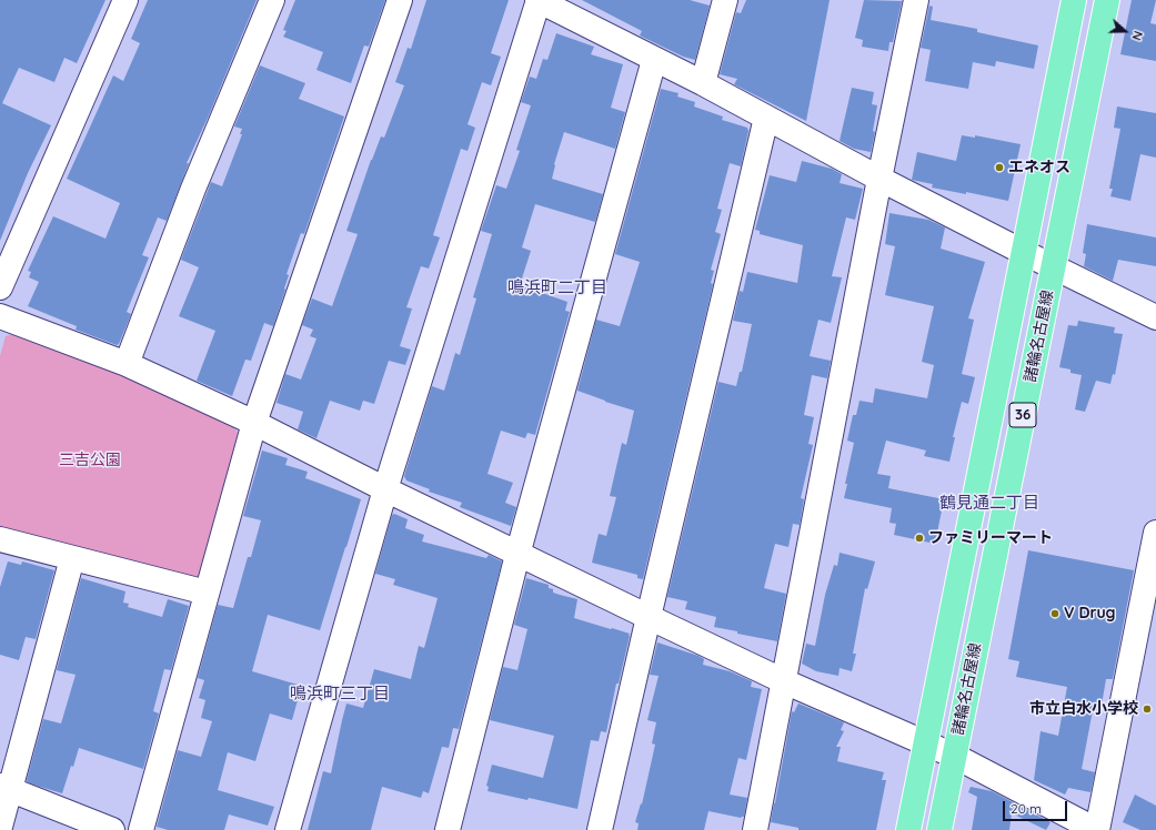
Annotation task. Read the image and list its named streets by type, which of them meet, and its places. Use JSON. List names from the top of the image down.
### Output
{
  "streets": {
    "main road": ["諸輪名古屋線", "36"]
  },
  "districts": ["鳴浜町二丁目", "鶴見通二丁目", "鳴浜町三丁目"],
  "parks": ["三吉公園"],
  "places": [
    "エネオス",
    "ファミリーマート",
    "V Drug",
    "市立白水小学校"
  ],
  "scale_bar": "20 m",
  "north": "right"
}
